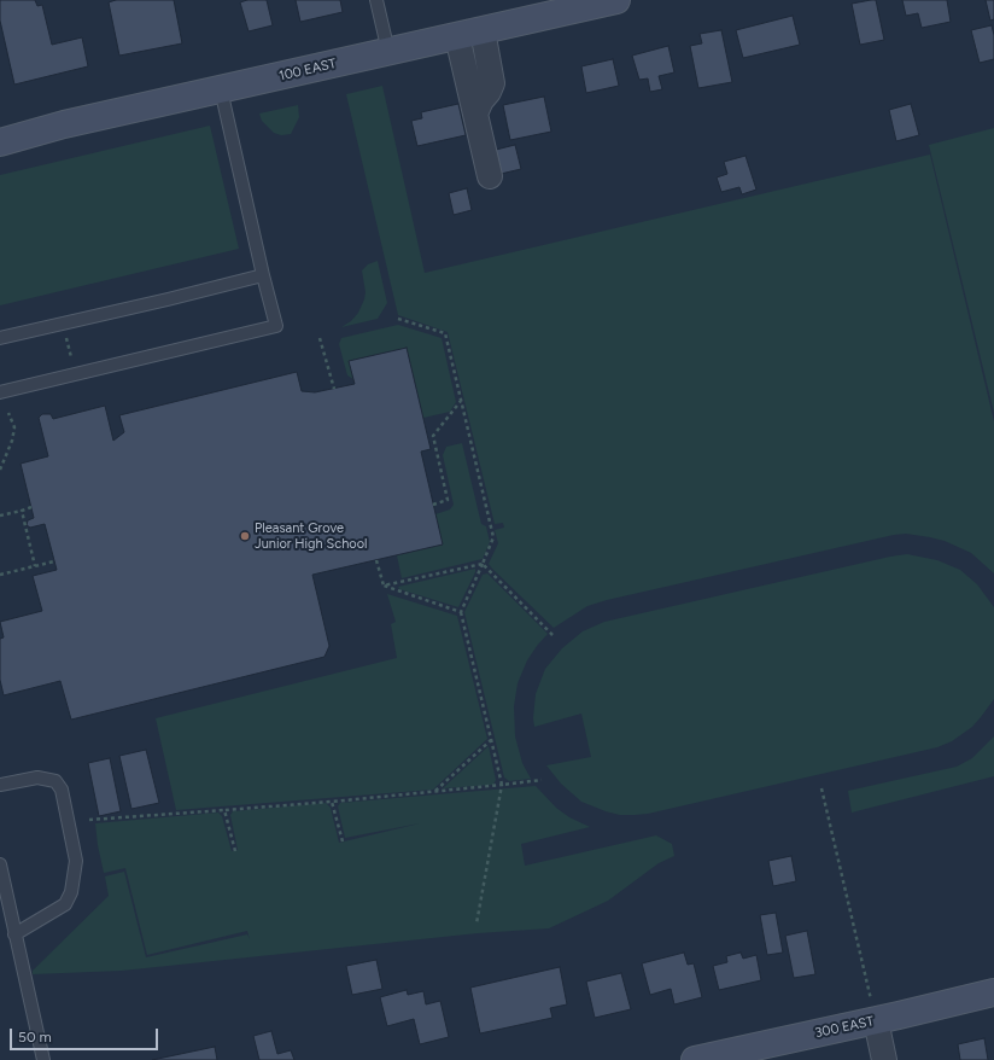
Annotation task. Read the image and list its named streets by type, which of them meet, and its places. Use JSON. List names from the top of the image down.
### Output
{
  "streets": {
    "main road": ["100 EAST", "300 EAST"]
  },
  "places": ["Pleasant Grove Junior High School"],
  "scale_bar": "50 m"
}
